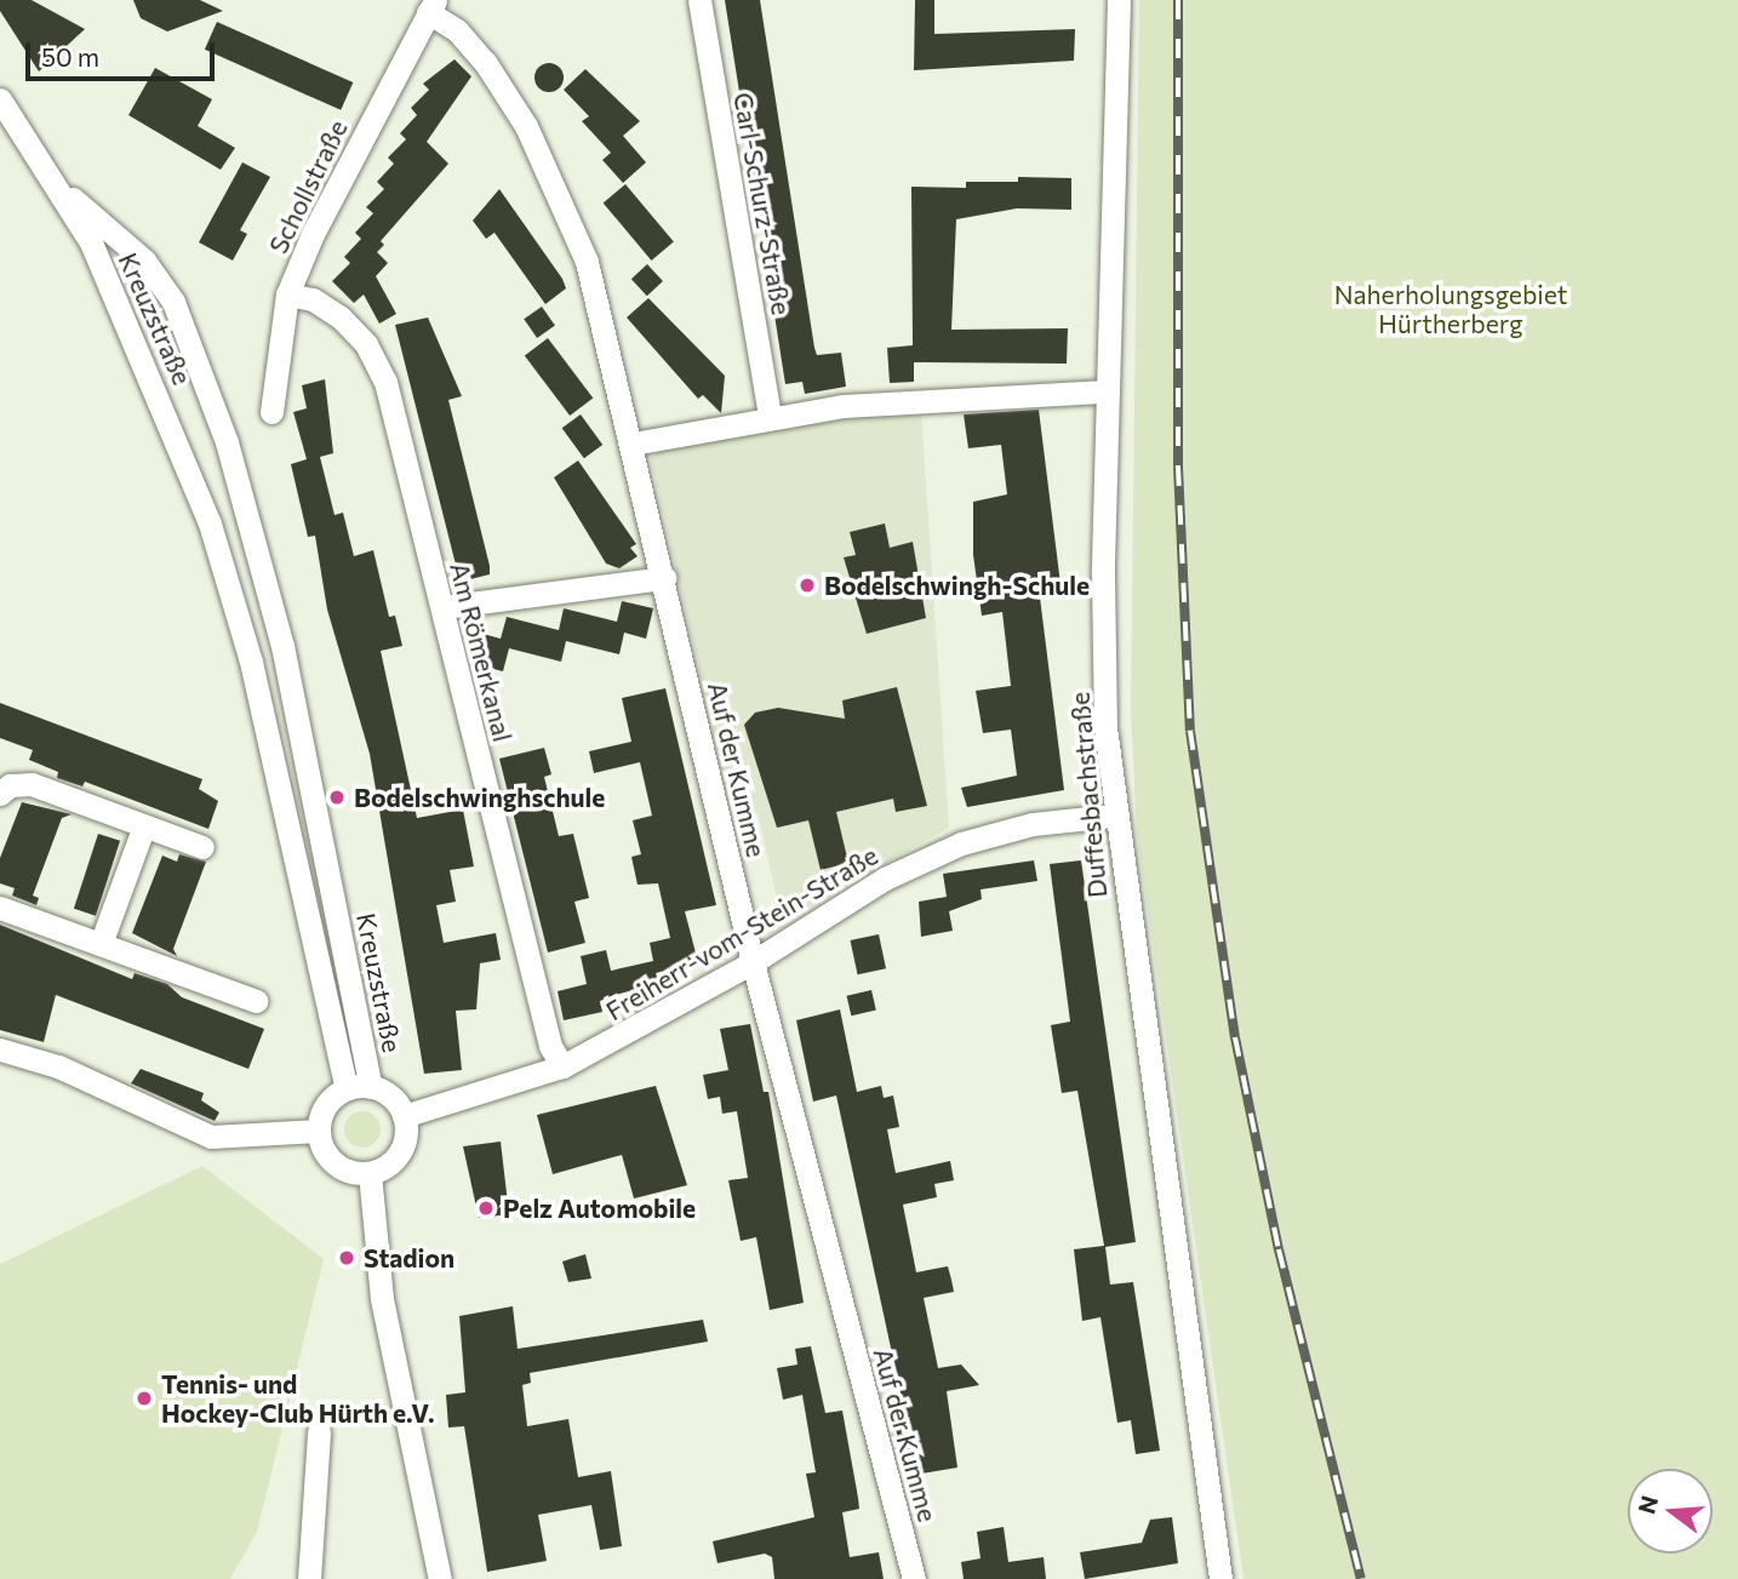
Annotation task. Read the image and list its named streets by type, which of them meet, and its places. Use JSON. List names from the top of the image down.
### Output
{
  "streets": {
    "street": [
      "Schollstraße",
      "Carl-Schurz-Straße",
      "Kreuzstraße",
      "Am Römerkanal",
      "Auf der Kumme",
      "Duffesbachstraße",
      "Freiherr-vom-Stein-Straße"
    ]
  },
  "crossings": [
    ["Schollstraße", "Am Römerkanal"],
    ["Schollstraße", "Auf der Kumme"],
    ["Kreuzstraße", "Freiherr-vom-Stein-Straße"],
    ["Am Römerkanal", "Freiherr-vom-Stein-Straße"],
    ["Auf der Kumme", "Freiherr-vom-Stein-Straße"],
    ["Duffesbachstraße", "Freiherr-vom-Stein-Straße"]
  ],
  "parks": ["Naherholungsgebiet Hürtherberg"],
  "places": [
    "Bodelschwingh-Schule",
    "Bodelschwinghschule",
    "Pelz Automobile",
    "Stadion",
    "Tennis- und Hockey-Club Hürth e.V."
  ],
  "scale_bar": "50 m",
  "north": "left"
}
